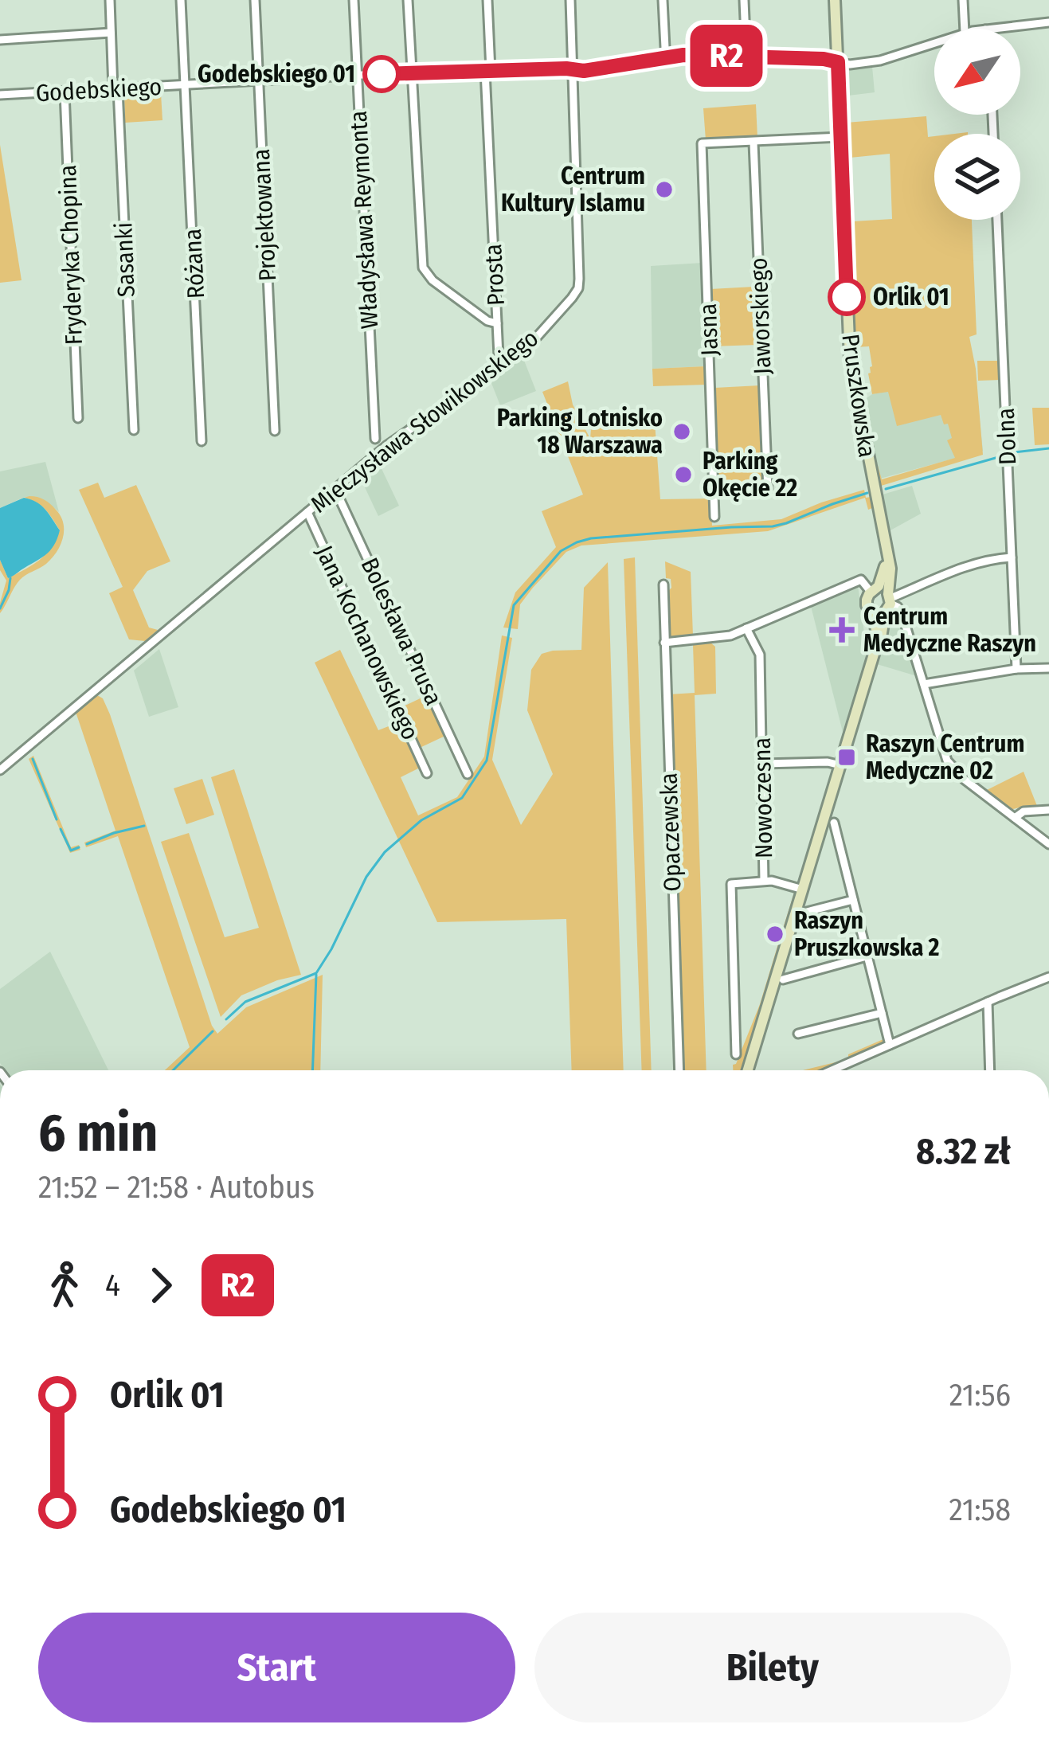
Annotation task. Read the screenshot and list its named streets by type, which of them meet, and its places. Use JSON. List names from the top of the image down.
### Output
{
  "streets": {
    "street": [
      "Godebskiego",
      "Projektowana",
      "Władysława Reymonta",
      "Fryderyka Chopina",
      "Sasanki",
      "Różana",
      "Prosta",
      "Jaworskiego",
      "Jasna",
      "Pruszkowska",
      "Mieczysława Słowikowskiego",
      "Dolna",
      "Bolesława Prusa",
      "Jana Kochanowskiego",
      "Nowoczesna",
      "Opaczewska"
    ]
  },
  "crossings": [
    ["Godebskiego", "Projektowana"],
    ["Godebskiego", "Władysława Reymonta"],
    ["Godebskiego", "Fryderyka Chopina"],
    ["Godebskiego", "Sasanki"],
    ["Godebskiego", "Różana"],
    ["Godebskiego", "Prosta"],
    ["Godebskiego", "Pruszkowska"],
    ["Godebskiego", "Mieczysława Słowikowskiego"],
    ["Prosta", "Mieczysława Słowikowskiego"],
    ["Jaworskiego", "Jasna"],
    ["Mieczysława Słowikowskiego", "Bolesława Prusa"],
    ["Mieczysława Słowikowskiego", "Jana Kochanowskiego"]
  ],
  "places": {
    "other": [
      "Godebskiego 01",
      "Centrum Kultury Islamu",
      "Orlik 01",
      "Parking Lotnisko 18 Warszawa",
      "Parking Okęcie 22",
      "Raszyn Pruszkowska 2"
    ],
    "health": ["Centrum Medyczne Raszyn"],
    "transit": ["Raszyn Centrum Medyczne 02"]
  },
  "lines": ["bus line R2"],
  "north": "bottom left",
  "page": {
    "on_map": "R2",
    "heading": ["6 min", "21:52 – 21:58 · Autobus", "8.32 zł"],
    "legs": ["4", "R2"],
    "list": [
      {
        "name": "Orlik 01",
        "value": "21:56"
      },
      {
        "name": "Godebskiego 01",
        "value": "21:58"
      }
    ],
    "buttons": ["Start", "Bilety"]
  }
}
